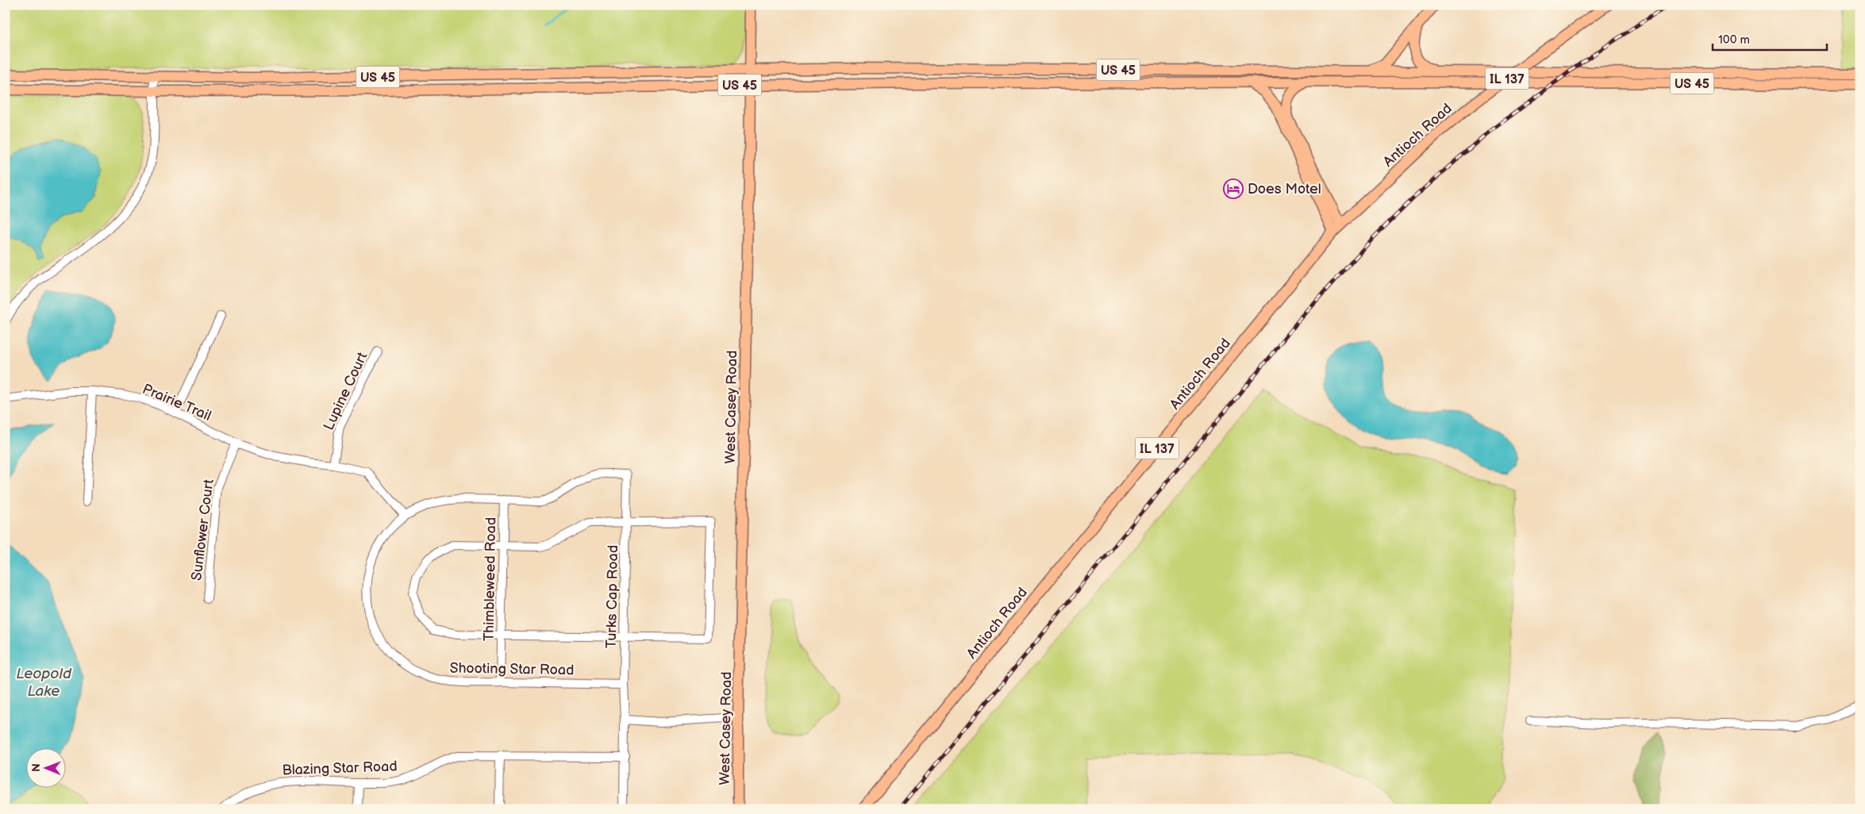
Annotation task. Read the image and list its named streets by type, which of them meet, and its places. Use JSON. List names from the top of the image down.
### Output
{
  "streets": {
    "main road": [
      "US 45",
      "IL 137",
      "Antioch Road",
      "West Casey Road"
    ],
    "street": [
      "Lupine Court",
      "Prairie Trail",
      "Sunflower Court",
      "Thimbleweed Road",
      "Turks Cap Road",
      "Shooting Star Road",
      "Blazing Star Road"
    ]
  },
  "crossings": [
    ["US 45", "West Casey Road"],
    ["Lupine Court", "Prairie Trail"],
    ["Prairie Trail", "Sunflower Court"],
    ["Prairie Trail", "Shooting Star Road"],
    ["Thimbleweed Road", "Shooting Star Road"],
    ["Turks Cap Road", "Shooting Star Road"],
    ["Turks Cap Road", "Blazing Star Road"]
  ],
  "water": ["Leopold Lake"],
  "places": {
    "hotel": ["Does Motel"]
  },
  "scale_bar": "100 m",
  "north": "left"
}
